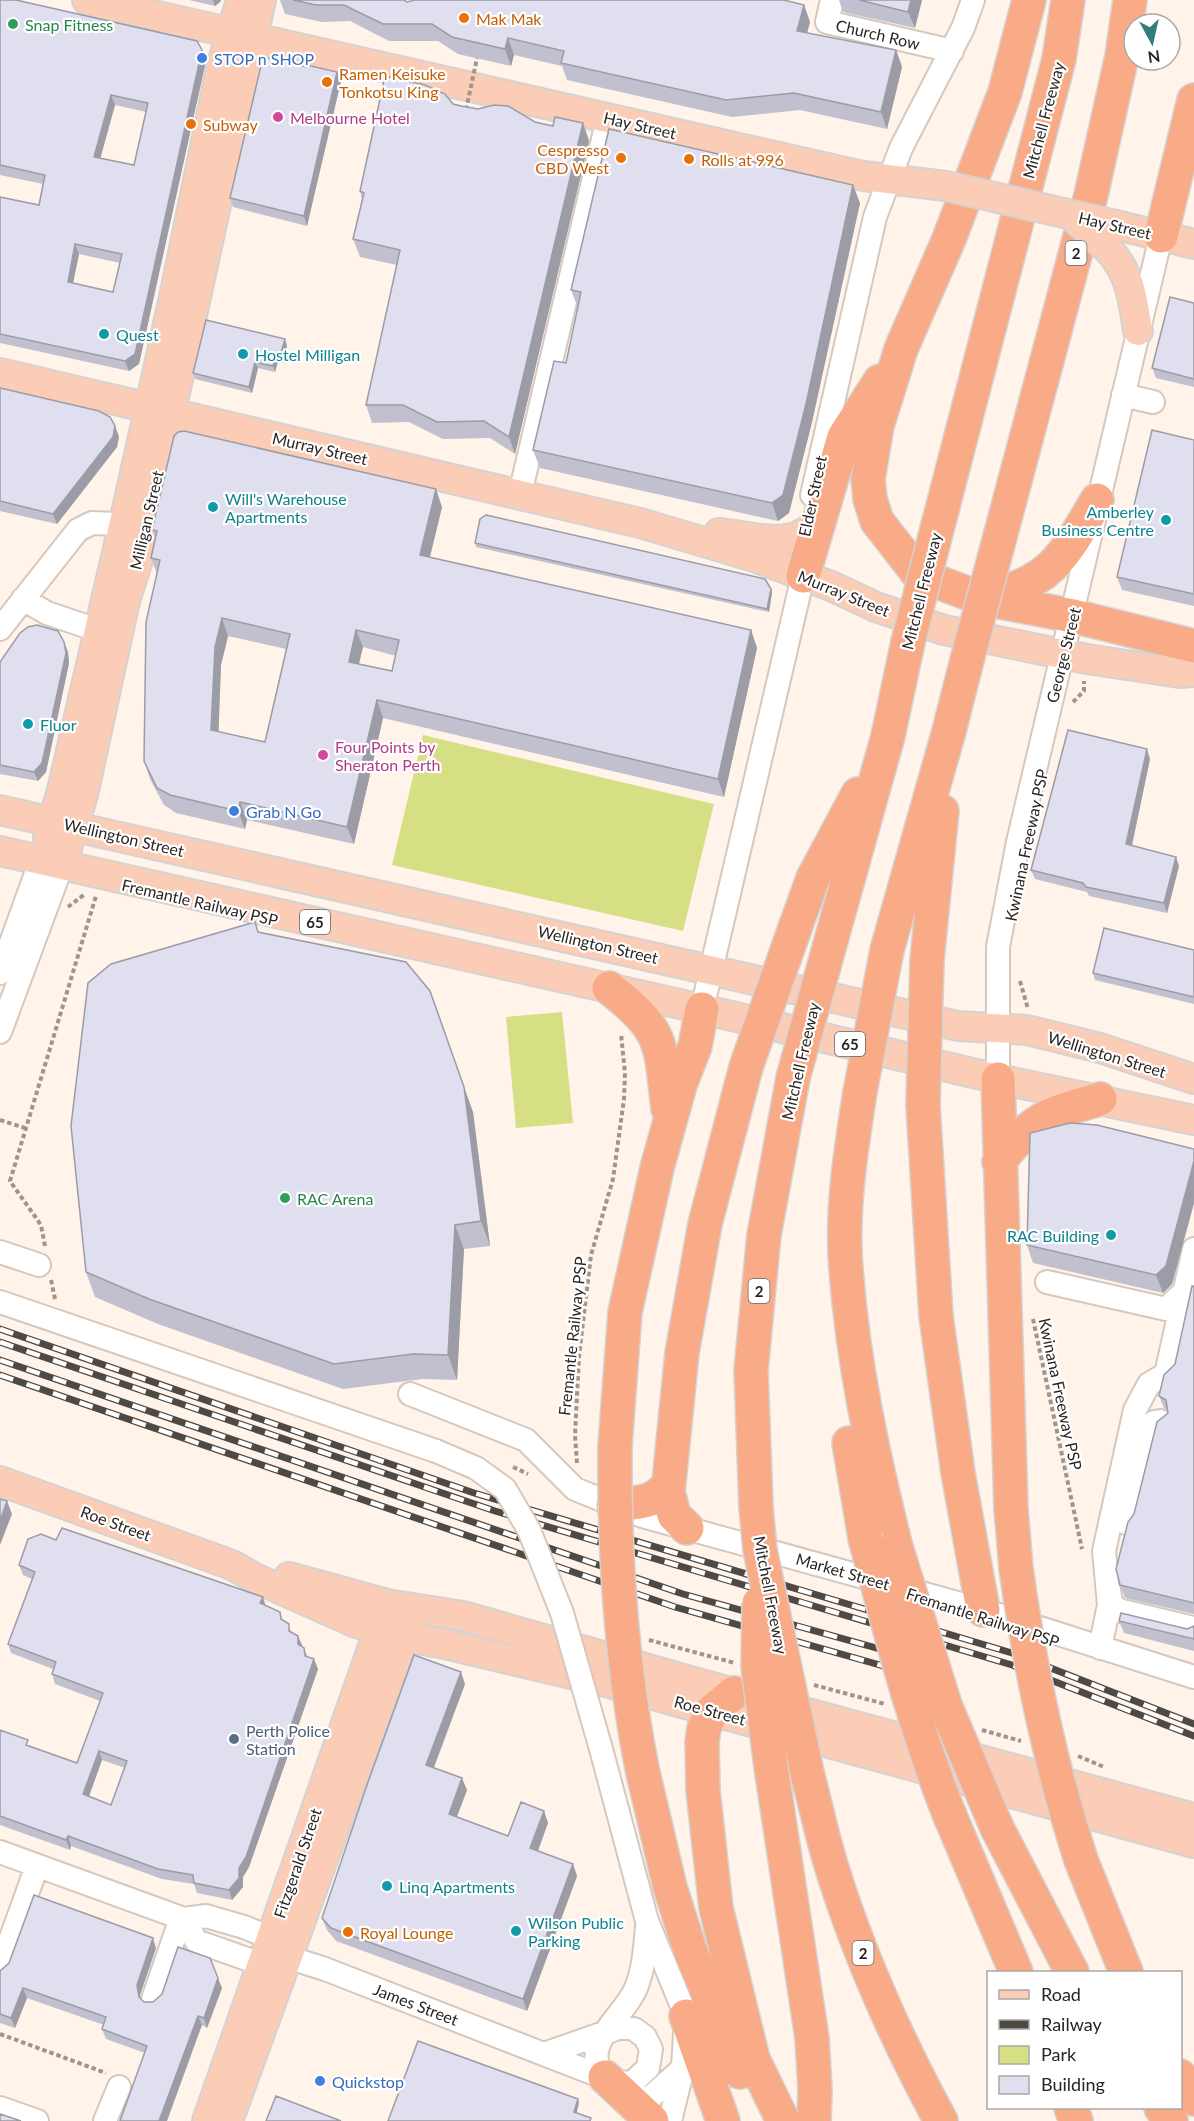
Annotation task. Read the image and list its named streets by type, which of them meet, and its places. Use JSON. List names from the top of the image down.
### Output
{
  "streets": {
    "highway": ["Mitchell Freeway", "2"],
    "main road": [
      "Hay Street",
      "Murray Street",
      "Milligan Street",
      "Wellington Street",
      "65",
      "Roe Street",
      "Fitzgerald Street"
    ],
    "street": [
      "Church Row",
      "Elder Street",
      "George Street",
      "Market Street",
      "James Street"
    ],
    "path": ["Kwinana Freeway PSP", "Fremantle Railway PSP"]
  },
  "crossings": [
    ["Church Row", "Elder Street"],
    ["Mitchell Freeway", "2"],
    ["Hay Street", "Elder Street"],
    ["Hay Street", "Milligan Street"],
    ["Hay Street", "George Street"],
    ["Murray Street", "Elder Street"],
    ["Murray Street", "Milligan Street"],
    ["Murray Street", "George Street"],
    ["Milligan Street", "Wellington Street"],
    ["Milligan Street", "Fremantle Railway PSP"],
    ["Milligan Street", "65"],
    ["George Street", "Wellington Street"],
    ["George Street", "65"],
    ["Fremantle Railway PSP", "Market Street"],
    ["Roe Street", "Fitzgerald Street"],
    ["Fitzgerald Street", "James Street"]
  ],
  "places": [
    "Mak Mak",
    "Snap Fitness",
    "STOP n SHOP",
    "Ramen Keisuke Tonkotsu King",
    "Melbourne Hotel",
    "Subway",
    "Cespresso CBD West",
    "Rolls at 996",
    "Quest",
    "Hostel Milligan",
    "Will's Warehouse Apartments",
    "Amberley Business Centre",
    "Fluor",
    "Four Points by Sheraton Perth",
    "Grab N Go",
    "RAC Arena",
    "RAC Building",
    "Perth Police Station",
    "Linq Apartments",
    "Wilson Public Parking",
    "Royal Lounge",
    "Quickstop"
  ],
  "legend": [
    "Road",
    "Railway",
    "Park",
    "Building"
  ],
  "north": "bottom"
}
